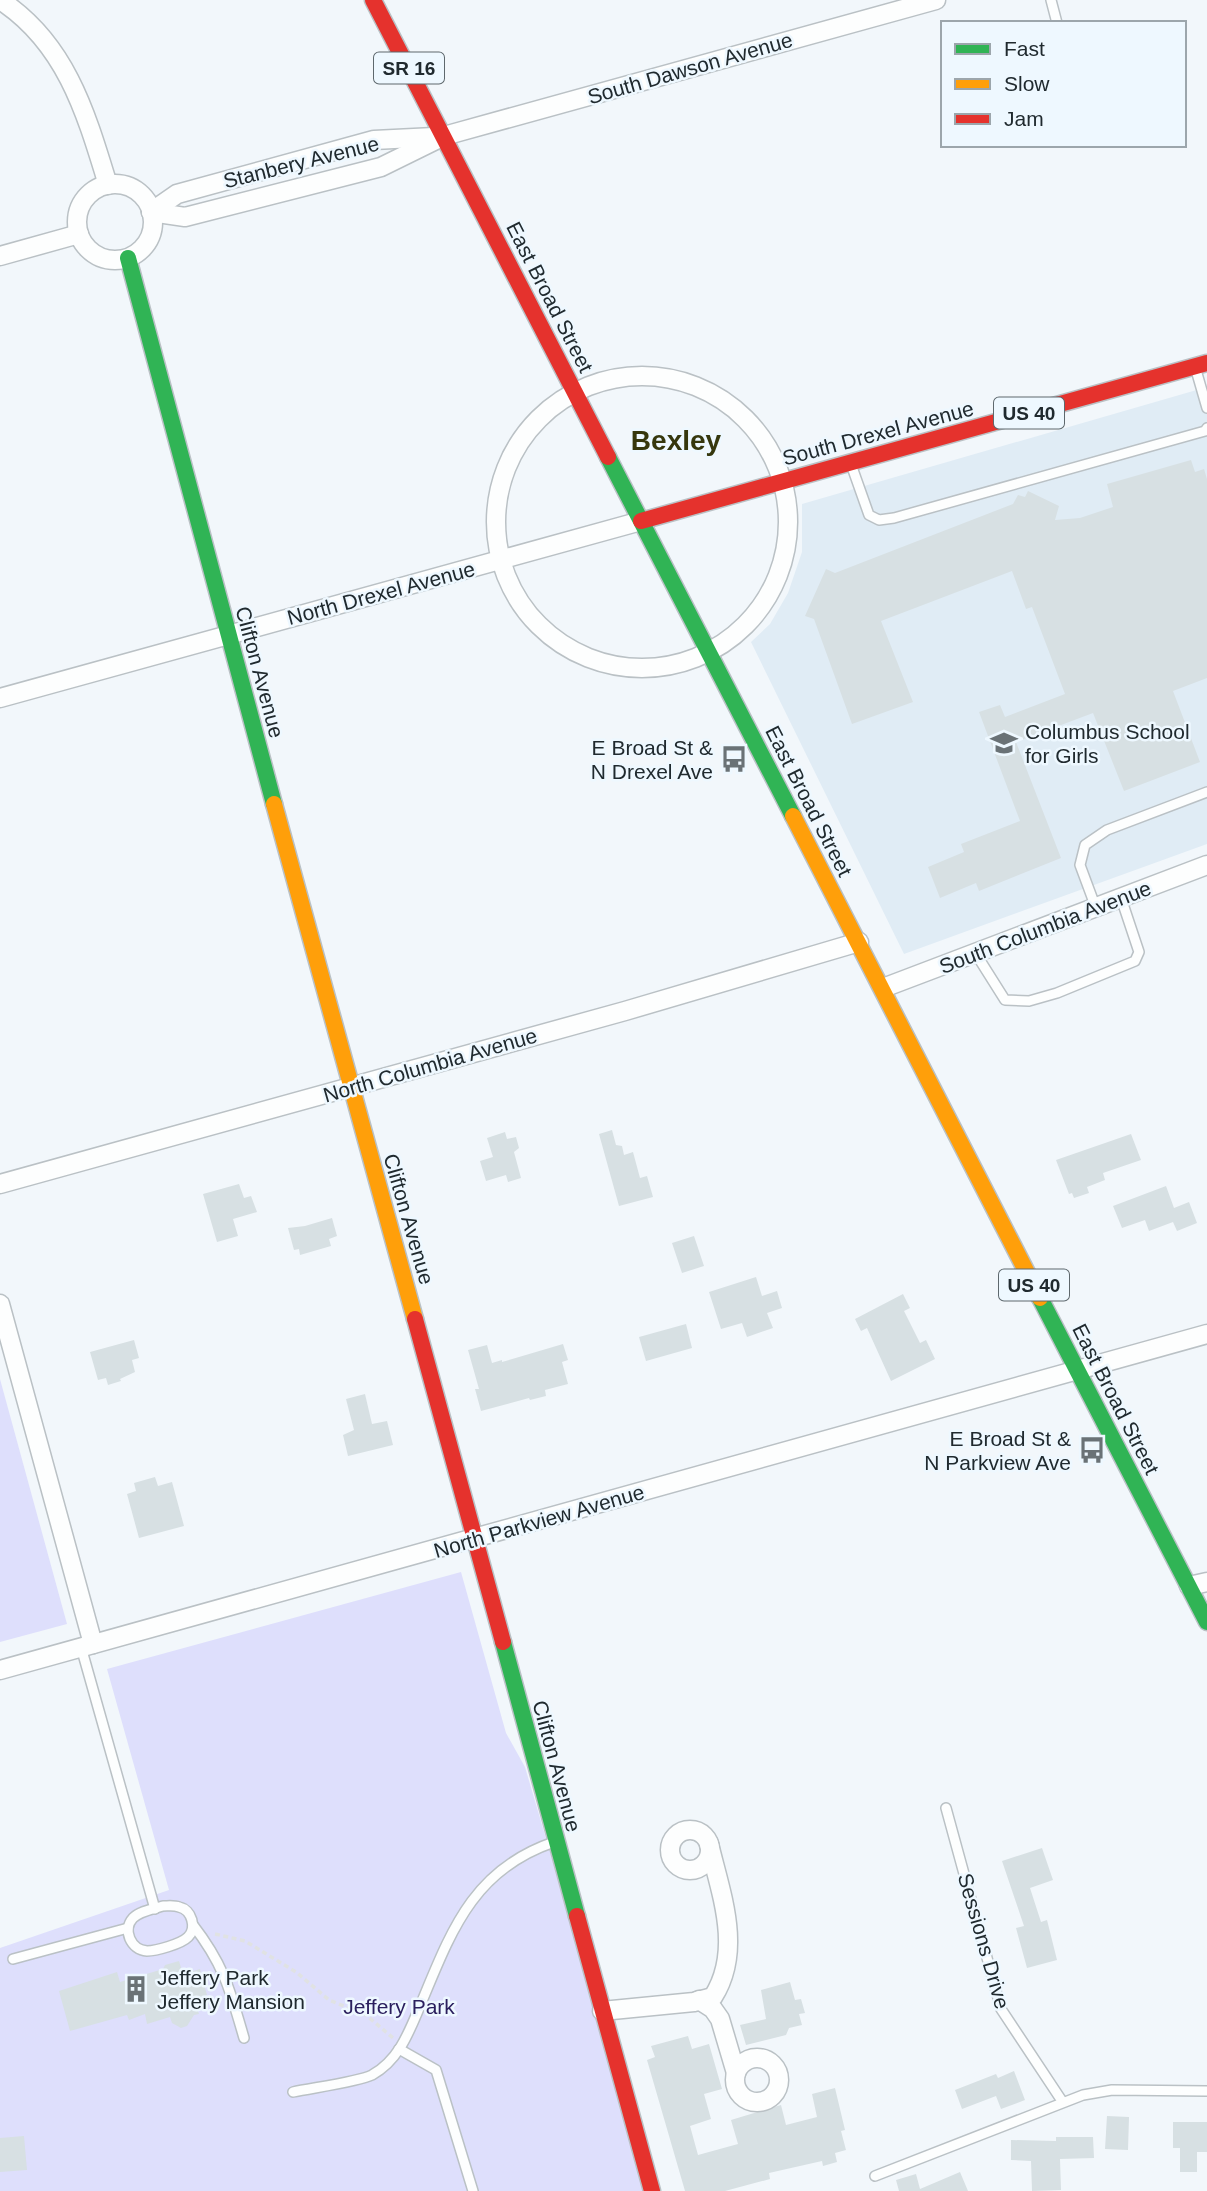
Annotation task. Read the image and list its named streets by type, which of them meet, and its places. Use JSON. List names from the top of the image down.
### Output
{
  "streets": {
    "main road": [
      "SR 16",
      "East Broad Street",
      "US 40",
      "South Drexel Avenue",
      "Clifton Avenue"
    ],
    "street": [
      "South Dawson Avenue",
      "Stanbery Avenue",
      "North Drexel Avenue",
      "South Columbia Avenue",
      "North Columbia Avenue",
      "North Parkview Avenue"
    ],
    "lane": ["Sessions Drive"]
  },
  "crossings": [
    ["South Dawson Avenue", "Stanbery Avenue"],
    ["South Dawson Avenue", "East Broad Street"],
    ["Stanbery Avenue", "East Broad Street"],
    ["Stanbery Avenue", "Clifton Avenue"],
    ["East Broad Street", "South Drexel Avenue"],
    ["East Broad Street", "North Drexel Avenue"],
    ["East Broad Street", "South Columbia Avenue"],
    ["East Broad Street", "North Columbia Avenue"],
    ["East Broad Street", "North Parkview Avenue"],
    ["South Drexel Avenue", "North Drexel Avenue"],
    ["North Drexel Avenue", "Clifton Avenue"],
    ["Clifton Avenue", "North Columbia Avenue"],
    ["Clifton Avenue", "North Parkview Avenue"]
  ],
  "districts": ["Bexley"],
  "parks": ["Jeffery Park"],
  "places": {
    "school or university": ["Columbus School for Girls"],
    "bus stop": ["E Broad St & N Drexel Ave", "E Broad St & N Parkview Ave"],
    "building": ["Jeffery Park Jeffery Mansion"]
  },
  "legend": ["Fast", "Slow", "Jam"]
}
